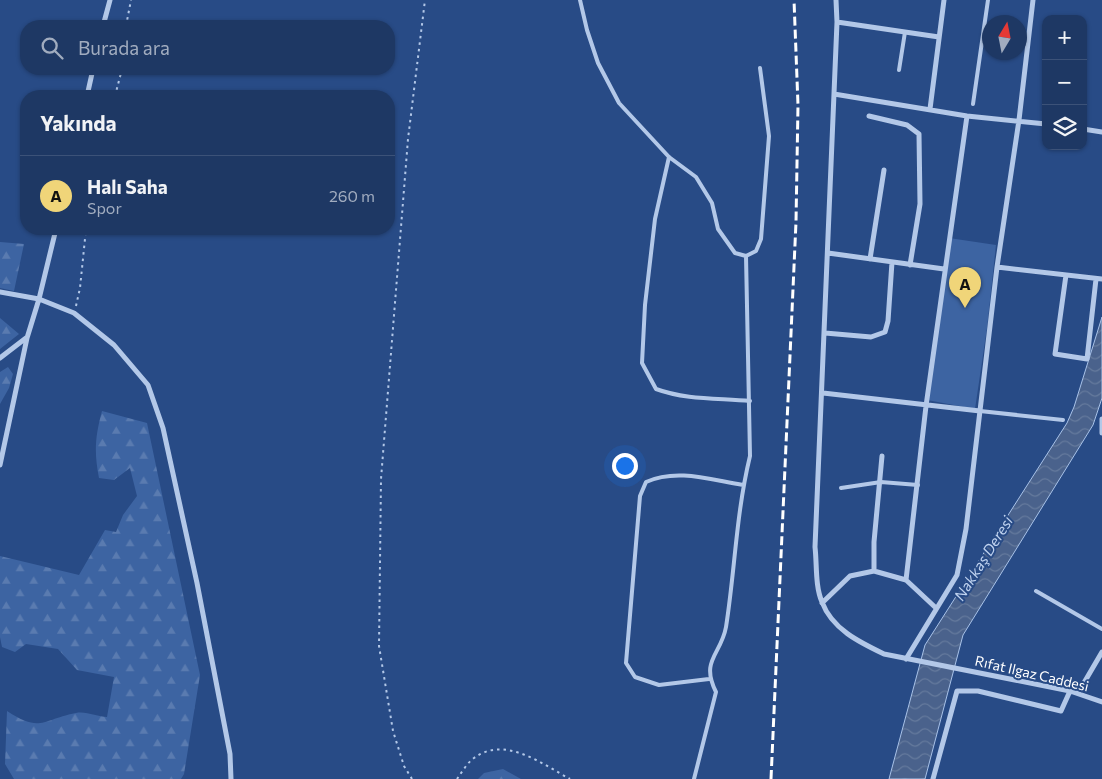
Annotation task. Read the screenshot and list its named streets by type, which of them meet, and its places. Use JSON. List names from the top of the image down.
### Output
{
  "streets": {
    "street": ["Rıfat Ilgaz Caddesi"]
  },
  "water": ["Nakkaş Deresi"],
  "north": "top",
  "page": {
    "map_buttons": ["+", "−"],
    "search": "Burada ara",
    "heading": "Yakında",
    "list": [
      {
        "mark": "A",
        "name": "Halı Saha",
        "note": "Spor",
        "value": "260 m"
      }
    ],
    "pins": "A"
  }
}
